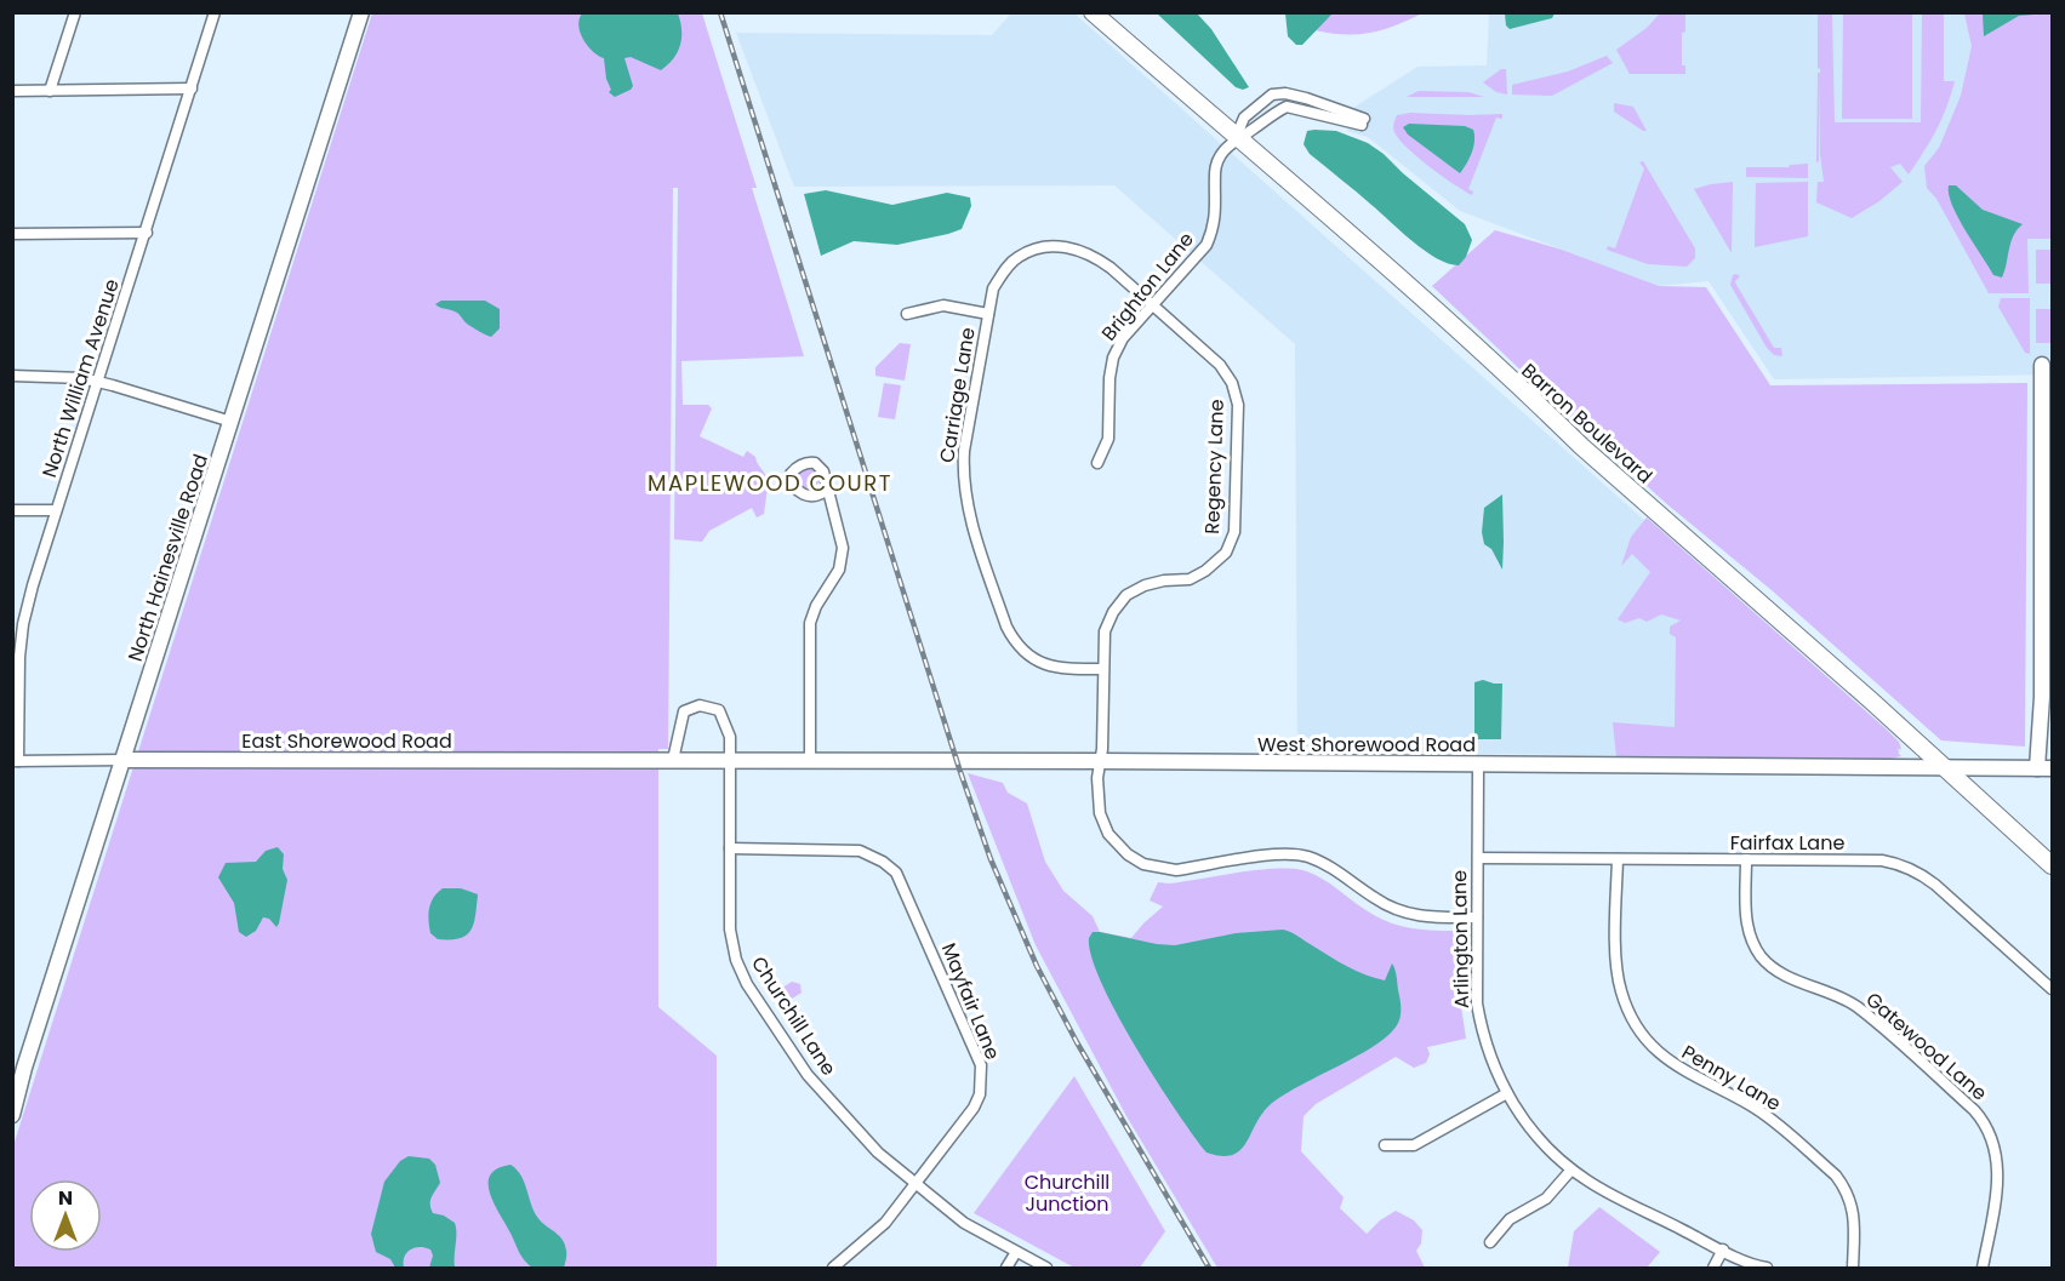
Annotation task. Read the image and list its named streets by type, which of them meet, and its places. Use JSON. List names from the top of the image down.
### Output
{
  "streets": {
    "main road": [
      "Barron Boulevard",
      "North Hainesville Road",
      "East Shorewood Road",
      "West Shorewood Road"
    ],
    "street": [
      "Brighton Lane",
      "North William Avenue",
      "Carriage Lane",
      "Regency Lane",
      "Fairfax Lane",
      "Arlington Lane",
      "Mayfair Lane",
      "Churchill Lane",
      "Gatewood Lane",
      "Penny Lane"
    ]
  },
  "crossings": [
    ["Brighton Lane", "Carriage Lane"],
    ["Brighton Lane", "Barron Boulevard"],
    ["Brighton Lane", "Regency Lane"],
    ["North William Avenue", "East Shorewood Road"],
    ["Carriage Lane", "Regency Lane"],
    ["Barron Boulevard", "West Shorewood Road"],
    ["Regency Lane", "West Shorewood Road"],
    ["Regency Lane", "Arlington Lane"],
    ["North Hainesville Road", "East Shorewood Road"],
    ["East Shorewood Road", "West Shorewood Road"],
    ["East Shorewood Road", "Churchill Lane"],
    ["West Shorewood Road", "Arlington Lane"],
    ["West Shorewood Road", "Churchill Lane"],
    ["Fairfax Lane", "Arlington Lane"],
    ["Fairfax Lane", "Gatewood Lane"],
    ["Fairfax Lane", "Penny Lane"],
    ["Mayfair Lane", "Churchill Lane"]
  ],
  "districts": ["MAPLEWOOD COURT"],
  "parks": ["Churchill Junction"],
  "north": "top"
}
